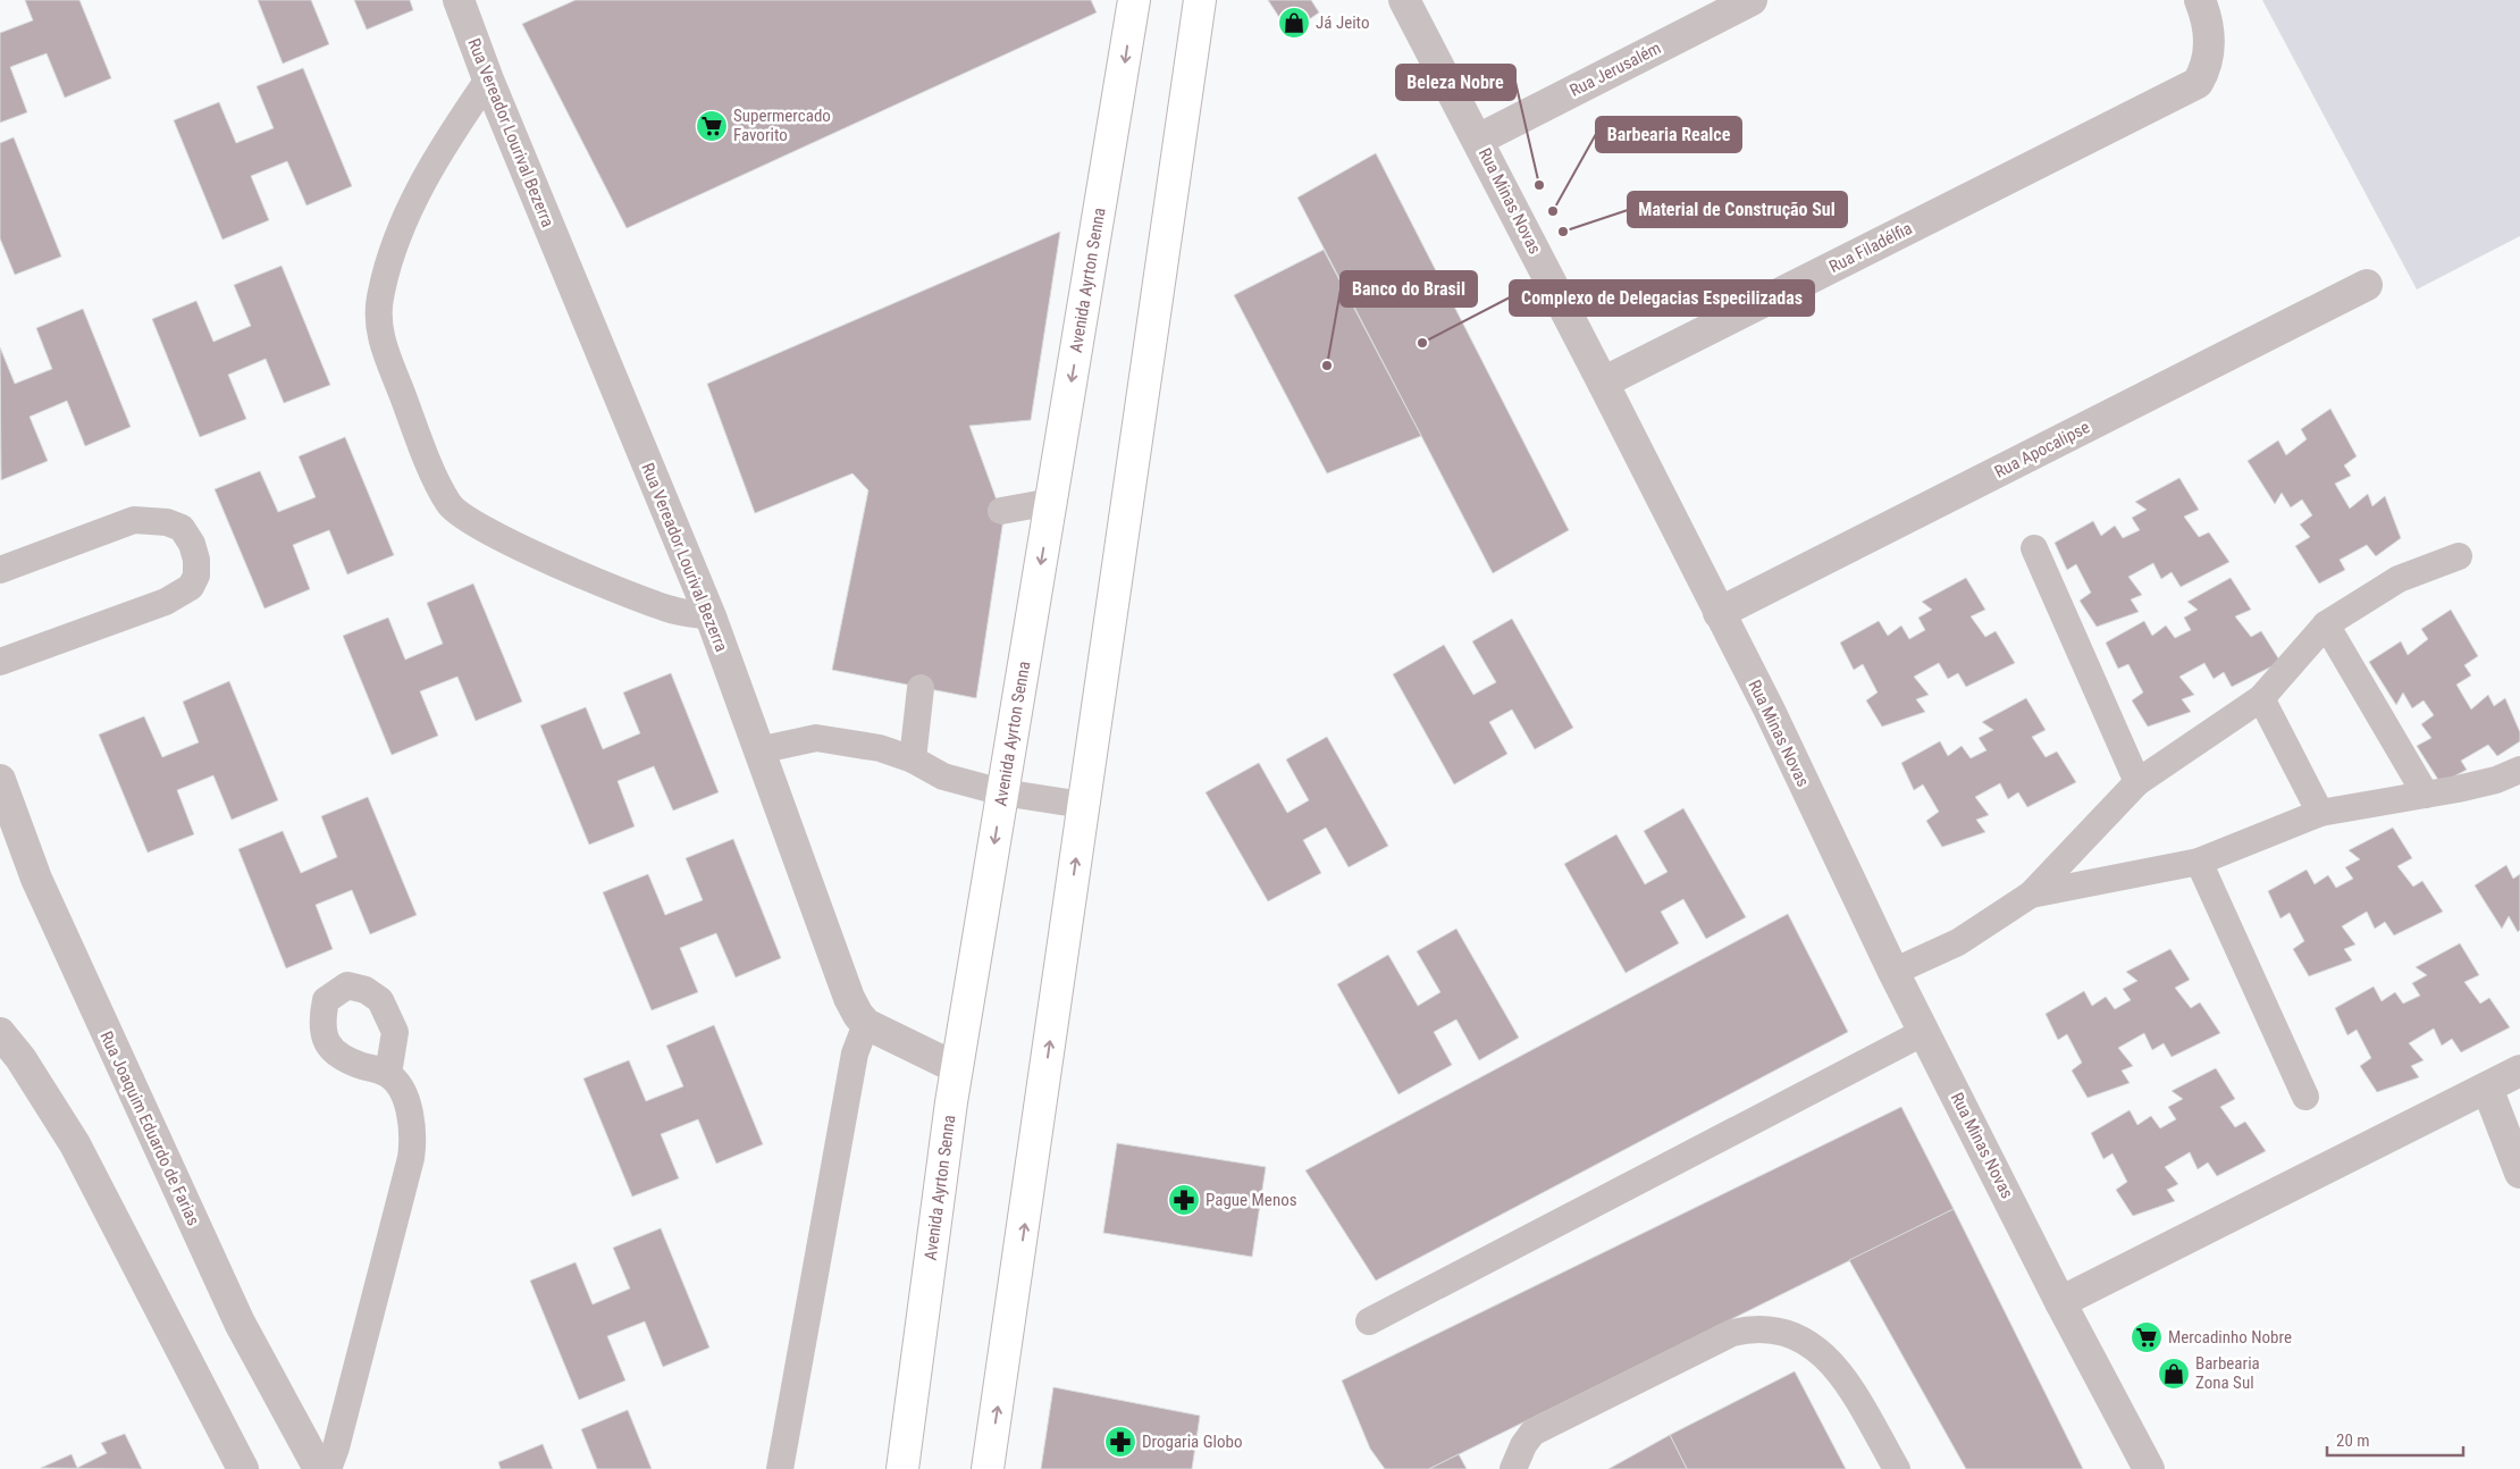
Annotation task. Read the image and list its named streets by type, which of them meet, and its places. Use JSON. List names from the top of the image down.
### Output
{
  "streets": {
    "main road": ["Avenida Ayrton Senna"],
    "street": [
      "Rua Jerusalém",
      "Rua Vereador Lourival Bezerra",
      "Rua Minas Novas",
      "Rua Filadélfia",
      "Rua Apocalipse",
      "Rua Joaquim Eduardo de Farias"
    ]
  },
  "crossings": [
    ["Rua Jerusalém", "Rua Minas Novas"],
    ["Rua Minas Novas", "Rua Filadélfia"],
    ["Rua Minas Novas", "Rua Apocalipse"]
  ],
  "places": {
    "shop": ["Já Jeito", "Barbearia Zona Sul"],
    "supermarket": ["Supermercado Favorito", "Mercadinho Nobre"],
    "other": [
      "Beleza Nobre",
      "Barbearia Realce",
      "Material de Construção Sul",
      "Complexo de Delegacias Especilizadas",
      "Banco do Brasil"
    ],
    "pharmacy": ["Pague Menos", "Drogaria Globo"]
  },
  "scale_bar": "20 m"
}
